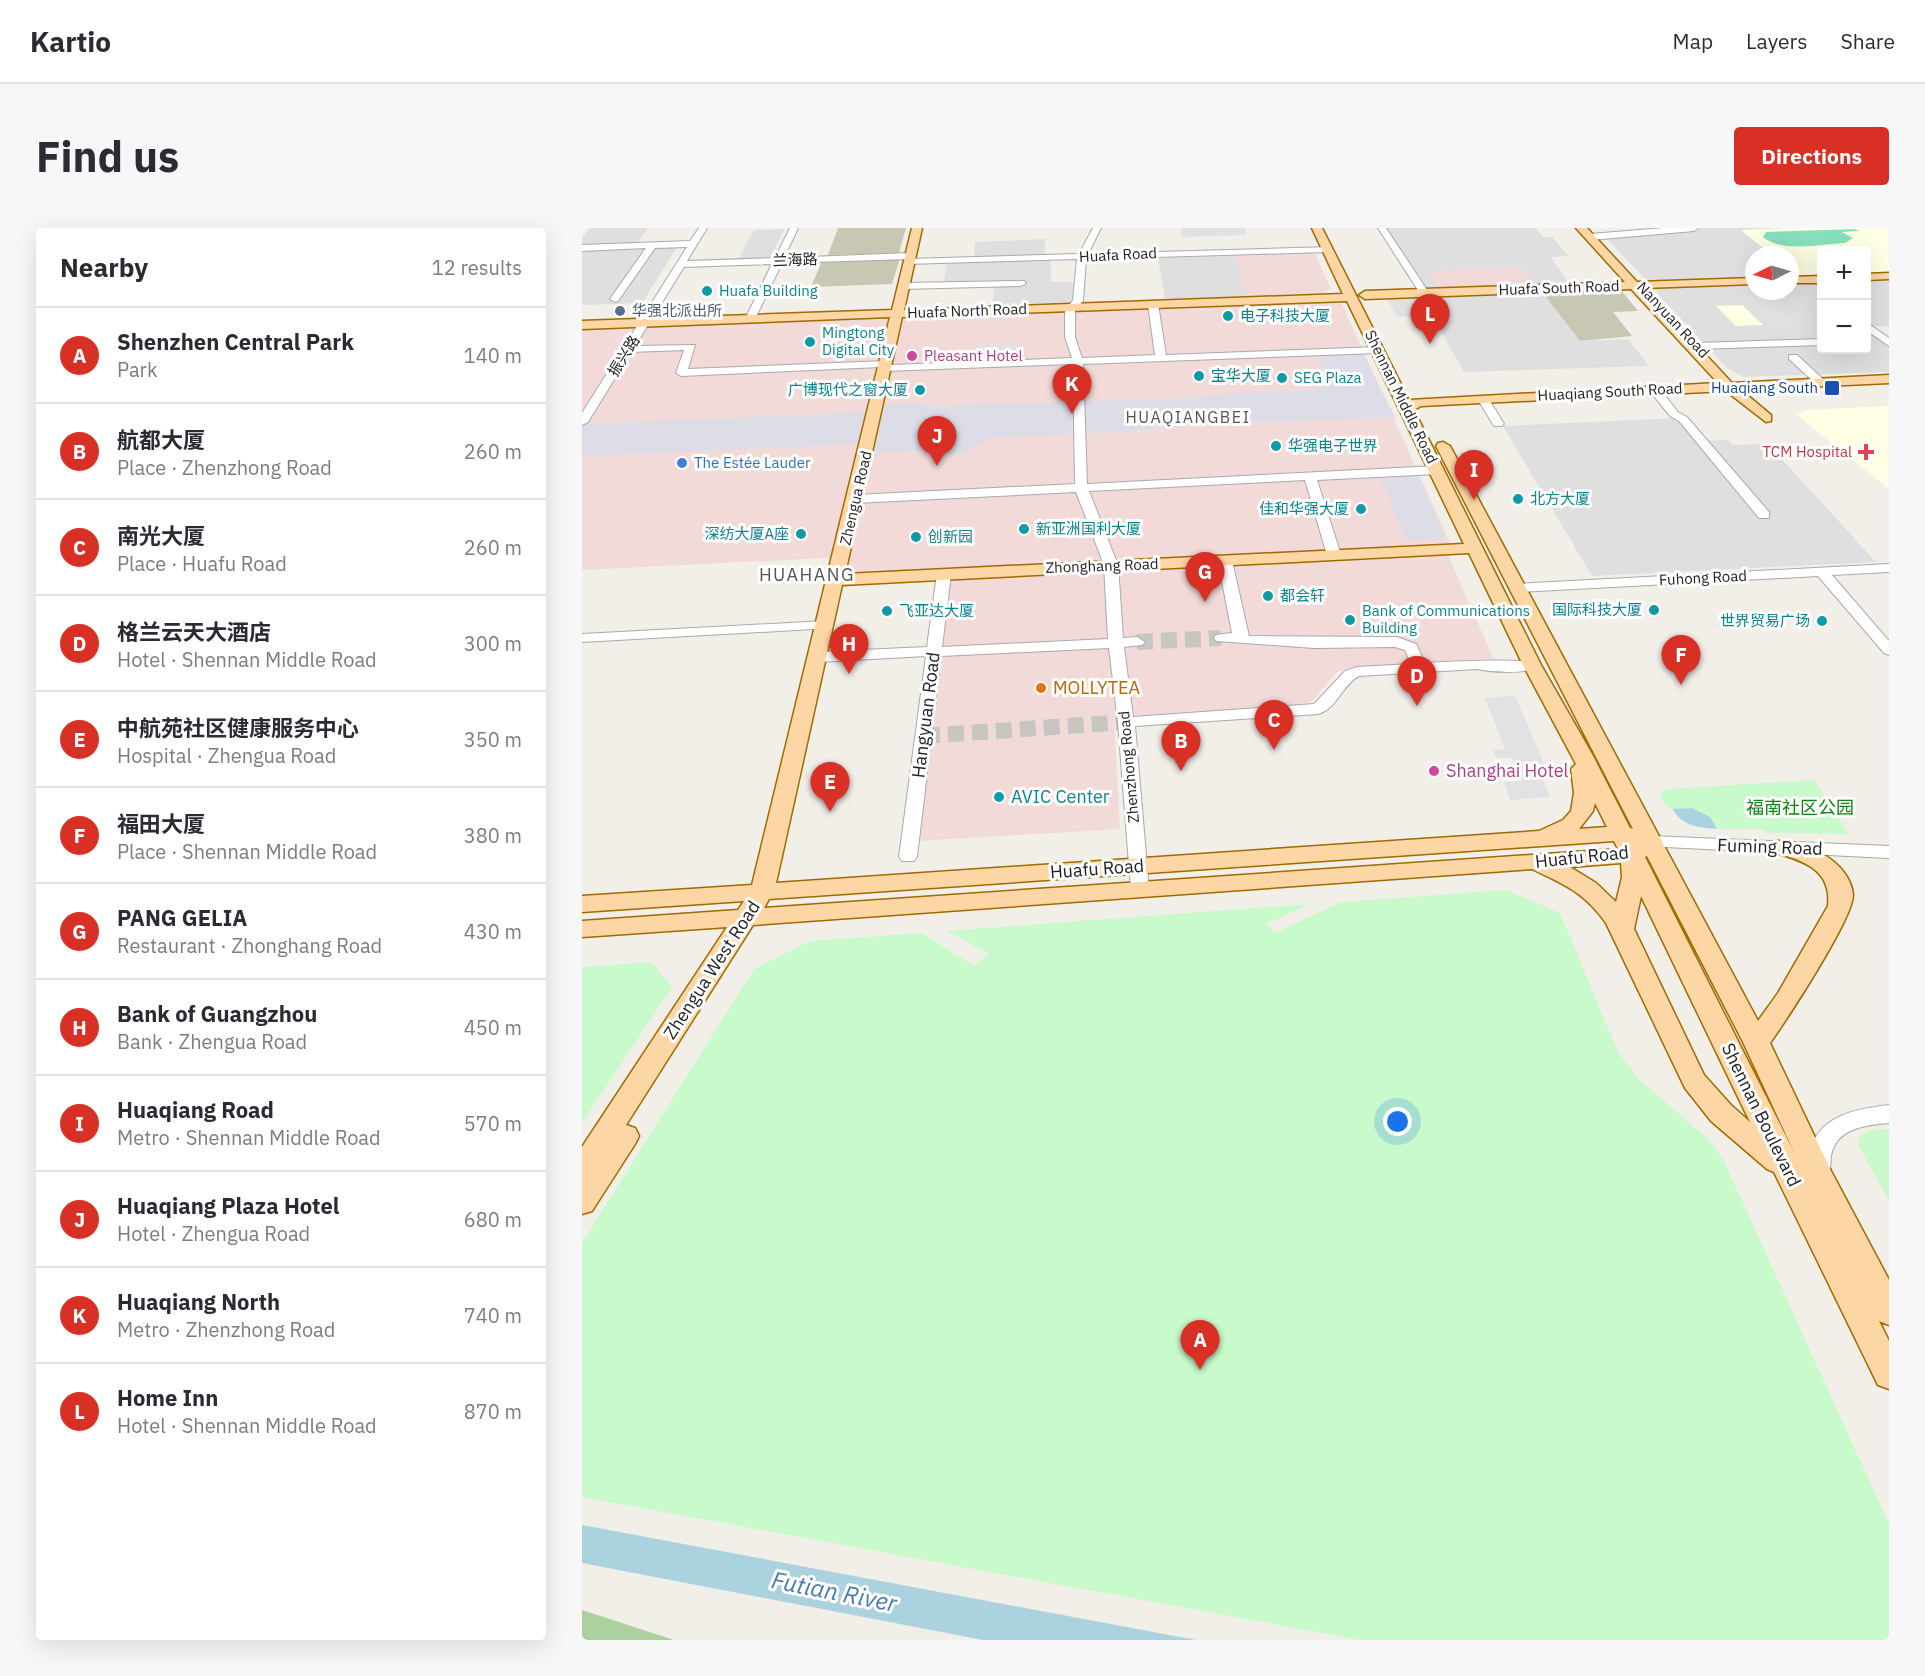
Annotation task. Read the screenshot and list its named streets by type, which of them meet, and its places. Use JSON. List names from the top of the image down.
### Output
{
  "streets": {
    "main road": [
      "Huafa South Road",
      "Huafa North Road",
      "Nanyuan Road",
      "Huaqiang South Road",
      "Shennan Middle Road",
      "Zhengua Road",
      "Zhonghang Road",
      "Huafu Road",
      "Zhengua West Road",
      "Shennan Boulevard"
    ],
    "street": [
      "Huafa Road",
      "兰海路",
      "振兴路",
      "Fuhong Road",
      "Hangyuan Road",
      "Zhenzhong Road",
      "Fuming Road"
    ]
  },
  "crossings": [
    ["Huafa Road", "兰海路"],
    ["Huafa Road", "Shennan Middle Road"],
    ["Huafa Road", "Zhengua Road"],
    ["Huafa Road", "Zhenzhong Road"],
    ["兰海路", "振兴路"],
    ["兰海路", "Zhengua Road"],
    ["Huafa South Road", "Huafa North Road"],
    ["Huafa South Road", "Nanyuan Road"],
    ["Huafa South Road", "Shennan Middle Road"],
    ["Huafa North Road", "振兴路"],
    ["Huafa North Road", "Shennan Middle Road"],
    ["Huafa North Road", "Zhengua Road"],
    ["Huafa North Road", "Zhenzhong Road"],
    ["Nanyuan Road", "Huaqiang South Road"],
    ["Huaqiang South Road", "Shennan Middle Road"],
    ["Shennan Middle Road", "Zhonghang Road"],
    ["Shennan Middle Road", "Fuhong Road"],
    ["Shennan Middle Road", "Fuming Road"],
    ["Shennan Middle Road", "Huafu Road"],
    ["Shennan Middle Road", "Shennan Boulevard"],
    ["Zhengua Road", "Zhonghang Road"],
    ["Zhengua Road", "Huafu Road"],
    ["Zhengua Road", "Zhengua West Road"],
    ["Zhonghang Road", "Hangyuan Road"],
    ["Zhonghang Road", "Zhenzhong Road"],
    ["Zhenzhong Road", "Huafu Road"],
    ["Fuming Road", "Huafu Road"],
    ["Fuming Road", "Shennan Boulevard"],
    ["Huafu Road", "Zhengua West Road"],
    ["Huafu Road", "Shennan Boulevard"]
  ],
  "districts": ["HUAQIANGBEI", "HUAHANG"],
  "water": ["Futian River"],
  "parks": ["福南社区公园"],
  "places": {
    "other": [
      "Huafa Building",
      "华强北派出所",
      "电子科技大厦",
      "Mingtong Digital City",
      "Pleasant Hotel",
      "宝华大厦",
      "SEG Plaza",
      "广博现代之窗大厦",
      "华强电子世界",
      "The Estée Lauder",
      "北方大厦",
      "佳和华强大厦",
      "新亚洲国利大厦",
      "深纺大厦A座",
      "创新园",
      "都会轩",
      "国际科技大厦",
      "飞亚达大厦",
      "Bank of Communications Building",
      "世界贸易广场",
      "MOLLYTEA",
      "Shanghai Hotel",
      "AVIC Center"
    ],
    "transit": ["Huaqiang South"],
    "health": ["TCM Hospital"]
  },
  "north": "left",
  "page": {
    "header": "Kartio",
    "nav": ["Map", "Layers", "Share"],
    "buttons": "Directions",
    "title": "Find us",
    "heading": ["Nearby", "12 results"],
    "map_buttons": ["+", "−"],
    "pins": [
      "L",
      "K",
      "J",
      "I",
      "G",
      "H",
      "F",
      "D",
      "C",
      "B",
      "E",
      "A"
    ],
    "list": [
      {
        "mark": "A",
        "name": "Shenzhen Central Park",
        "note": "Park",
        "value": "140 m"
      },
      {
        "mark": "B",
        "name": "航都大厦",
        "note": "Place · Zhenzhong Road",
        "value": "260 m"
      },
      {
        "mark": "C",
        "name": "南光大厦",
        "note": "Place · Huafu Road",
        "value": "260 m"
      },
      {
        "mark": "D",
        "name": "格兰云天大酒店",
        "note": "Hotel · Shennan Middle Road",
        "value": "300 m"
      },
      {
        "mark": "E",
        "name": "中航苑社区健康服务中心",
        "note": "Hospital · Zhengua Road",
        "value": "350 m"
      },
      {
        "mark": "F",
        "name": "福田大厦",
        "note": "Place · Shennan Middle Road",
        "value": "380 m"
      },
      {
        "mark": "G",
        "name": "PANG GELIA",
        "note": "Restaurant · Zhonghang Road",
        "value": "430 m"
      },
      {
        "mark": "H",
        "name": "Bank of Guangzhou",
        "note": "Bank · Zhengua Road",
        "value": "450 m"
      },
      {
        "mark": "I",
        "name": "Huaqiang Road",
        "note": "Metro · Shennan Middle Road",
        "value": "570 m"
      },
      {
        "mark": "J",
        "name": "Huaqiang Plaza Hotel",
        "note": "Hotel · Zhengua Road",
        "value": "680 m"
      },
      {
        "mark": "K",
        "name": "Huaqiang North",
        "note": "Metro · Zhenzhong Road",
        "value": "740 m"
      },
      {
        "mark": "L",
        "name": "Home Inn",
        "note": "Hotel · Shennan Middle Road",
        "value": "870 m"
      }
    ]
  }
}
